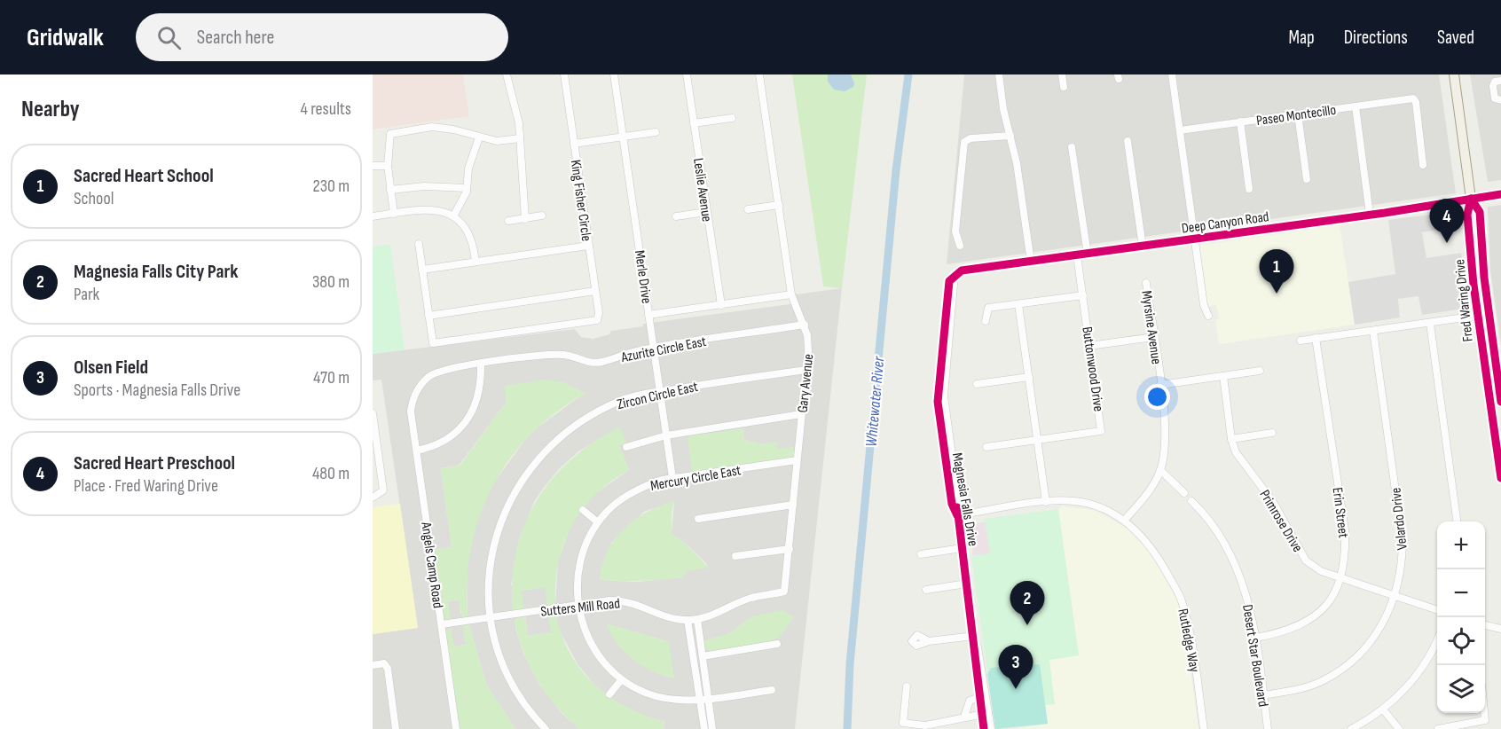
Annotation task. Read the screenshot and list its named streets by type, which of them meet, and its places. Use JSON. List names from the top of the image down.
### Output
{
  "streets": {
    "main road": ["Fred Waring Drive"],
    "street": [
      "Paseo Montecillo",
      "Leslie Avenue",
      "King Fisher Circle",
      "Deep Canyon Road",
      "Merle Drive",
      "Myrsine Avenue",
      "Azurite Circle East",
      "Buttonwood Drive",
      "Gary Avenue",
      "Zircon Circle East",
      "Mercury Circle East",
      "Magnesia Falls Drive",
      "Erin Street",
      "Velardo Drive",
      "Primrose Drive",
      "Angels Camp Road",
      "Sutters Mill Road",
      "Rutledge Way",
      "Desert Star Boulevard"
    ]
  },
  "crossings": [
    ["Deep Canyon Road", "Fred Waring Drive"],
    ["Deep Canyon Road", "Buttonwood Drive"],
    ["Deep Canyon Road", "Magnesia Falls Drive"],
    ["Merle Drive", "Azurite Circle East"],
    ["Merle Drive", "Zircon Circle East"],
    ["Merle Drive", "Mercury Circle East"],
    ["Myrsine Avenue", "Rutledge Way"],
    ["Azurite Circle East", "Gary Avenue"],
    ["Azurite Circle East", "Angels Camp Road"],
    ["Gary Avenue", "Zircon Circle East"],
    ["Gary Avenue", "Mercury Circle East"],
    ["Gary Avenue", "Sutters Mill Road"],
    ["Zircon Circle East", "Sutters Mill Road"],
    ["Mercury Circle East", "Sutters Mill Road"],
    ["Magnesia Falls Drive", "Rutledge Way"],
    ["Erin Street", "Primrose Drive"],
    ["Erin Street", "Desert Star Boulevard"],
    ["Velardo Drive", "Primrose Drive"],
    ["Velardo Drive", "Desert Star Boulevard"],
    ["Angels Camp Road", "Sutters Mill Road"]
  ],
  "water": ["Whitewater River"],
  "page": {
    "header": "Gridwalk",
    "search": "Search here",
    "nav": ["Map", "Directions", "Saved"],
    "heading": ["Nearby", "4 results"],
    "list": [
      {
        "mark": "1",
        "name": "Sacred Heart School",
        "note": "School",
        "value": "230 m"
      },
      {
        "mark": "2",
        "name": "Magnesia Falls City Park",
        "note": "Park",
        "value": "380 m"
      },
      {
        "mark": "3",
        "name": "Olsen Field",
        "note": "Sports · Magnesia Falls Drive",
        "value": "470 m"
      },
      {
        "mark": "4",
        "name": "Sacred Heart Preschool",
        "note": "Place · Fred Waring Drive",
        "value": "480 m"
      }
    ],
    "pins": [
      "4",
      "1",
      "2",
      "3"
    ],
    "map_buttons": ["+", "−"]
  }
}
